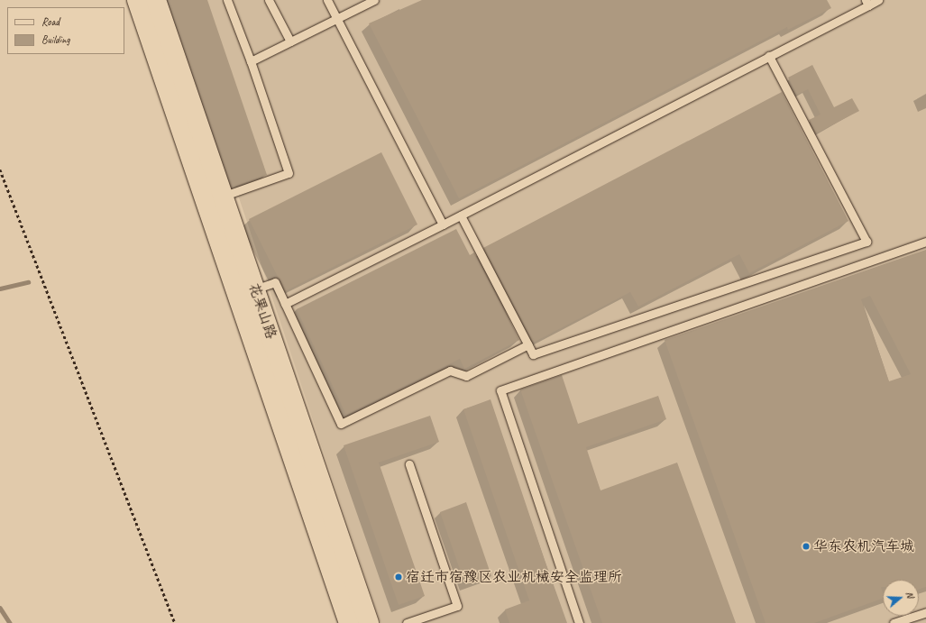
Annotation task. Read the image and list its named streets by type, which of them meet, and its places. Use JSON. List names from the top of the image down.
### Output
{
  "streets": {
    "street": ["花果山路"]
  },
  "places": ["华东农机汽车城", "宿迁市宿豫区农业机械安全监理所"],
  "legend": ["Road", "Building"],
  "north": "right"
}
